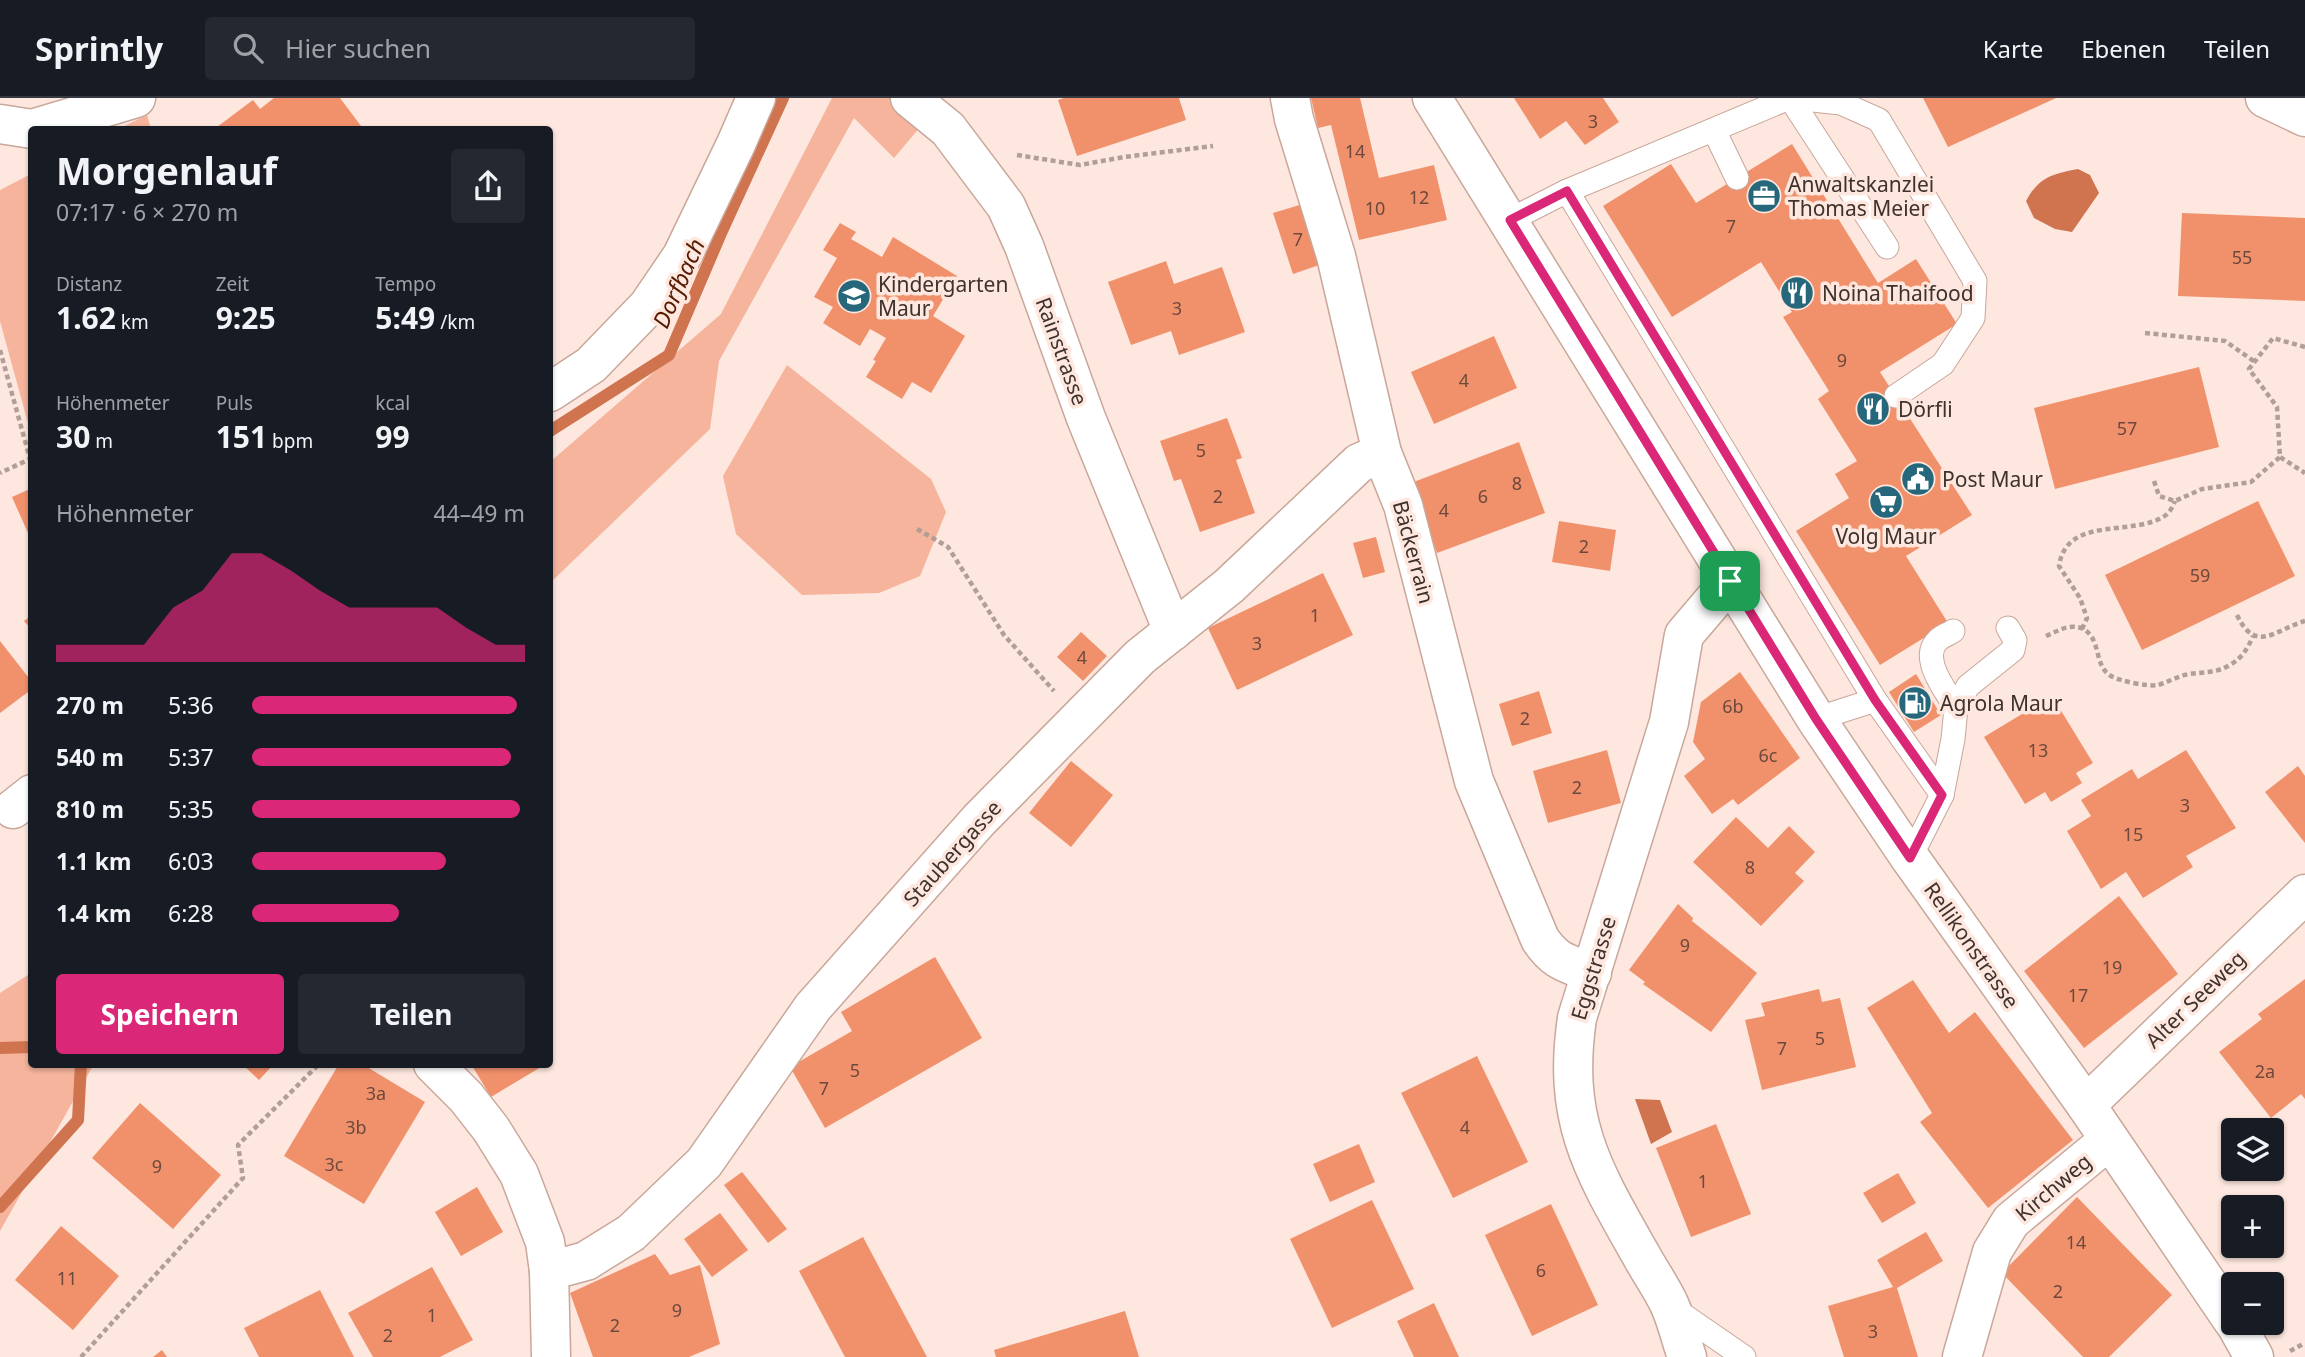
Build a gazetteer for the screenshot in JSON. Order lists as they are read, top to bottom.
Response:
{
  "streets": {
    "street": [
      "Rainstrasse",
      "Bäckerrain",
      "Staubergasse",
      "Rellikonstrasse",
      "Eggstrasse",
      "Alter Seeweg",
      "Kirchweg"
    ]
  },
  "crossings": [
    ["Rainstrasse", "Staubergasse"],
    ["Bäckerrain", "Staubergasse"],
    ["Bäckerrain", "Eggstrasse"],
    ["Rellikonstrasse", "Eggstrasse"],
    ["Rellikonstrasse", "Alter Seeweg"],
    ["Rellikonstrasse", "Kirchweg"]
  ],
  "water": ["Dorfbach"],
  "places": {
    "office": ["Anwaltskanzlei Thomas Meier"],
    "restaurant": ["Noina Thaifood", "Dörfli"],
    "school or university": ["Kindergarten Maur"],
    "public building": ["Post Maur"],
    "supermarket": ["Volg Maur"],
    "fuel station": ["Agrola Maur"]
  },
  "house_numbers": [
    "3",
    "14",
    "12",
    "10",
    "7",
    "7",
    "55",
    "3",
    "9",
    "4",
    "57",
    "5",
    "8",
    "2",
    "6",
    "4",
    "2",
    "59",
    "1",
    "3",
    "4",
    "6b",
    "2",
    "13",
    "6c",
    "2",
    "3",
    "15",
    "8",
    "9",
    "19",
    "17",
    "5",
    "7",
    "5",
    "2a",
    "7",
    "3a",
    "3b",
    "4",
    "3c",
    "9",
    "1",
    "14",
    "6",
    "11",
    "2",
    "9",
    "1",
    "2",
    "3",
    "2"
  ],
  "page": {
    "header": "Sprintly",
    "search": "Hier suchen",
    "nav": ["Karte", "Ebenen", "Teilen"],
    "heading": ["Morgenlauf", "07:17 · 6 × 270 m"],
    "stats": [
      ["Distanz", "1.62 km"],
      ["Zeit", "9:25"],
      ["Tempo", "5:49 /km"],
      ["Höhenmeter", "30 m"],
      ["Puls", "151 bpm"],
      ["kcal", "99"]
    ],
    "chart": ["Höhenmeter", "44–49 m"],
    "list": [
      {
        "name": "270 m",
        "note": "5:36"
      },
      {
        "name": "540 m",
        "note": "5:37"
      },
      {
        "name": "810 m",
        "note": "5:35"
      },
      {
        "name": "1.1 km",
        "note": "6:03"
      },
      {
        "name": "1.4 km",
        "note": "6:28"
      }
    ],
    "buttons": ["Speichern", "Teilen"],
    "map_buttons": ["+", "−"]
  }
}
